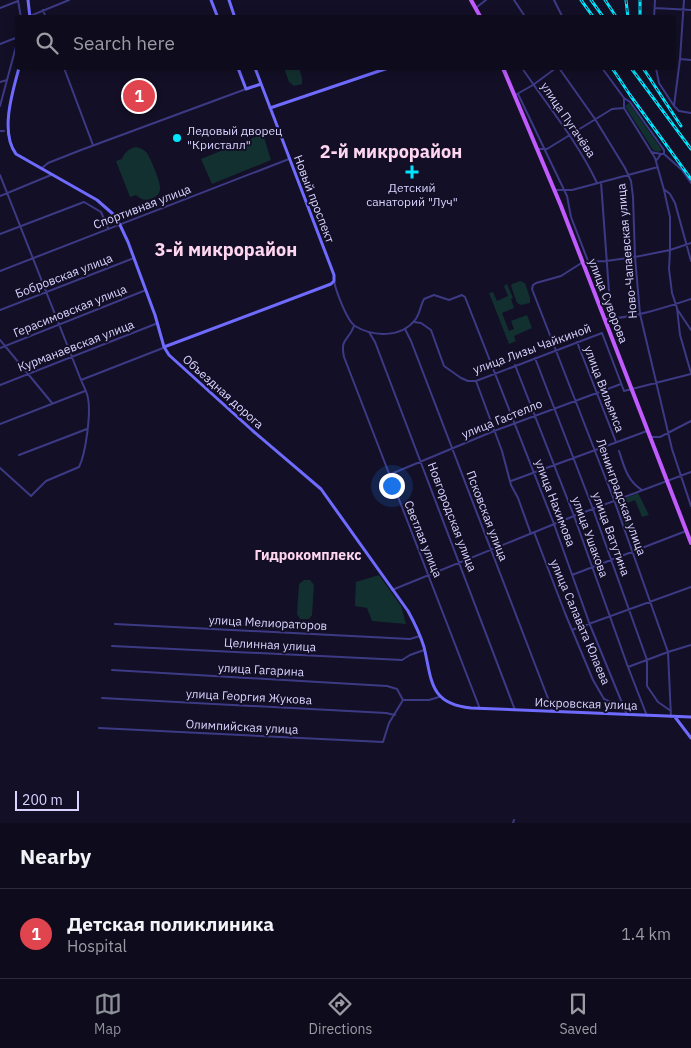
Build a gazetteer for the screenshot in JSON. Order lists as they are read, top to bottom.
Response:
{
  "streets": {
    "main road": [
      "Новый проспект",
      "улица Суворова",
      "Объездная дорога",
      "Искровская улица"
    ],
    "street": [
      "улица Пугачёва",
      "Спортивная улица",
      "Ново-Чапаевская улица",
      "Бобровская улица",
      "Герасимовская улица",
      "Курманаевская улица",
      "улица Лизы Чайкиной",
      "улица Вильямса",
      "улица Гастелло",
      "Ленинградская улица",
      "улица Нахимова",
      "Псковская улица",
      "Новгородская улица",
      "улица Ватутина",
      "улица Ушакова",
      "Светлая улица",
      "улица Салавата Юлаева",
      "улица Мелиораторов",
      "Целинная улица",
      "улица Гагарина",
      "улица Георгия Жукова",
      "Олимпийская улица"
    ]
  },
  "crossings": [
    ["Новый проспект", "Спортивная улица"],
    ["Спортивная улица", "Объездная дорога"],
    ["Бобровская улица", "Объездная дорога"],
    ["улица Суворова", "Ленинградская улица"],
    ["Герасимовская улица", "Объездная дорога"],
    ["Курманаевская улица", "Объездная дорога"],
    ["улица Лизы Чайкиной", "улица Вильямса"],
    ["улица Лизы Чайкиной", "улица Гастелло"],
    ["улица Лизы Чайкиной", "Ленинградская улица"],
    ["улица Лизы Чайкиной", "улица Нахимова"],
    ["улица Лизы Чайкиной", "улица Ватутина"],
    ["улица Лизы Чайкиной", "улица Ушакова"],
    ["улица Лизы Чайкиной", "улица Салавата Юлаева"],
    ["улица Вильямса", "улица Гастелло"],
    ["Объездная дорога", "улица Мелиораторов"],
    ["Объездная дорога", "Целинная улица"],
    ["улица Гастелло", "Ленинградская улица"],
    ["улица Гастелло", "улица Нахимова"],
    ["улица Гастелло", "Псковская улица"],
    ["улица Гастелло", "Новгородская улица"],
    ["улица Гастелло", "улица Ватутина"],
    ["улица Гастелло", "улица Ушакова"],
    ["улица Гастелло", "Светлая улица"],
    ["улица Гастелло", "улица Салавата Юлаева"],
    ["Ленинградская улица", "улица Ватутина"],
    ["Ленинградская улица", "Искровская улица"],
    ["улица Нахимова", "улица Салавата Юлаева"],
    ["улица Нахимова", "Искровская улица"],
    ["Псковская улица", "Искровская улица"],
    ["Новгородская улица", "Искровская улица"],
    ["улица Ушакова", "Искровская улица"],
    ["Светлая улица", "Искровская улица"],
    ["улица Георгия Жукова", "Олимпийская улица"]
  ],
  "districts": ["2-й микрорайон", "3-й микрорайон", "Гидрокомплекс"],
  "places": {
    "other": ["Ледовый дворец \"Кристалл\""],
    "health": ["Детский санаторий \"Луч\""]
  },
  "scale_bar": "200 m",
  "page": {
    "search": "Search here",
    "pins": "1",
    "scale": "200 m",
    "heading": "Nearby",
    "list": [
      {
        "mark": "1",
        "name": "Детская поликлиника",
        "note": "Hospital",
        "value": "1.4 km"
      }
    ],
    "nav": ["Map", "Directions", "Saved"]
  }
}
